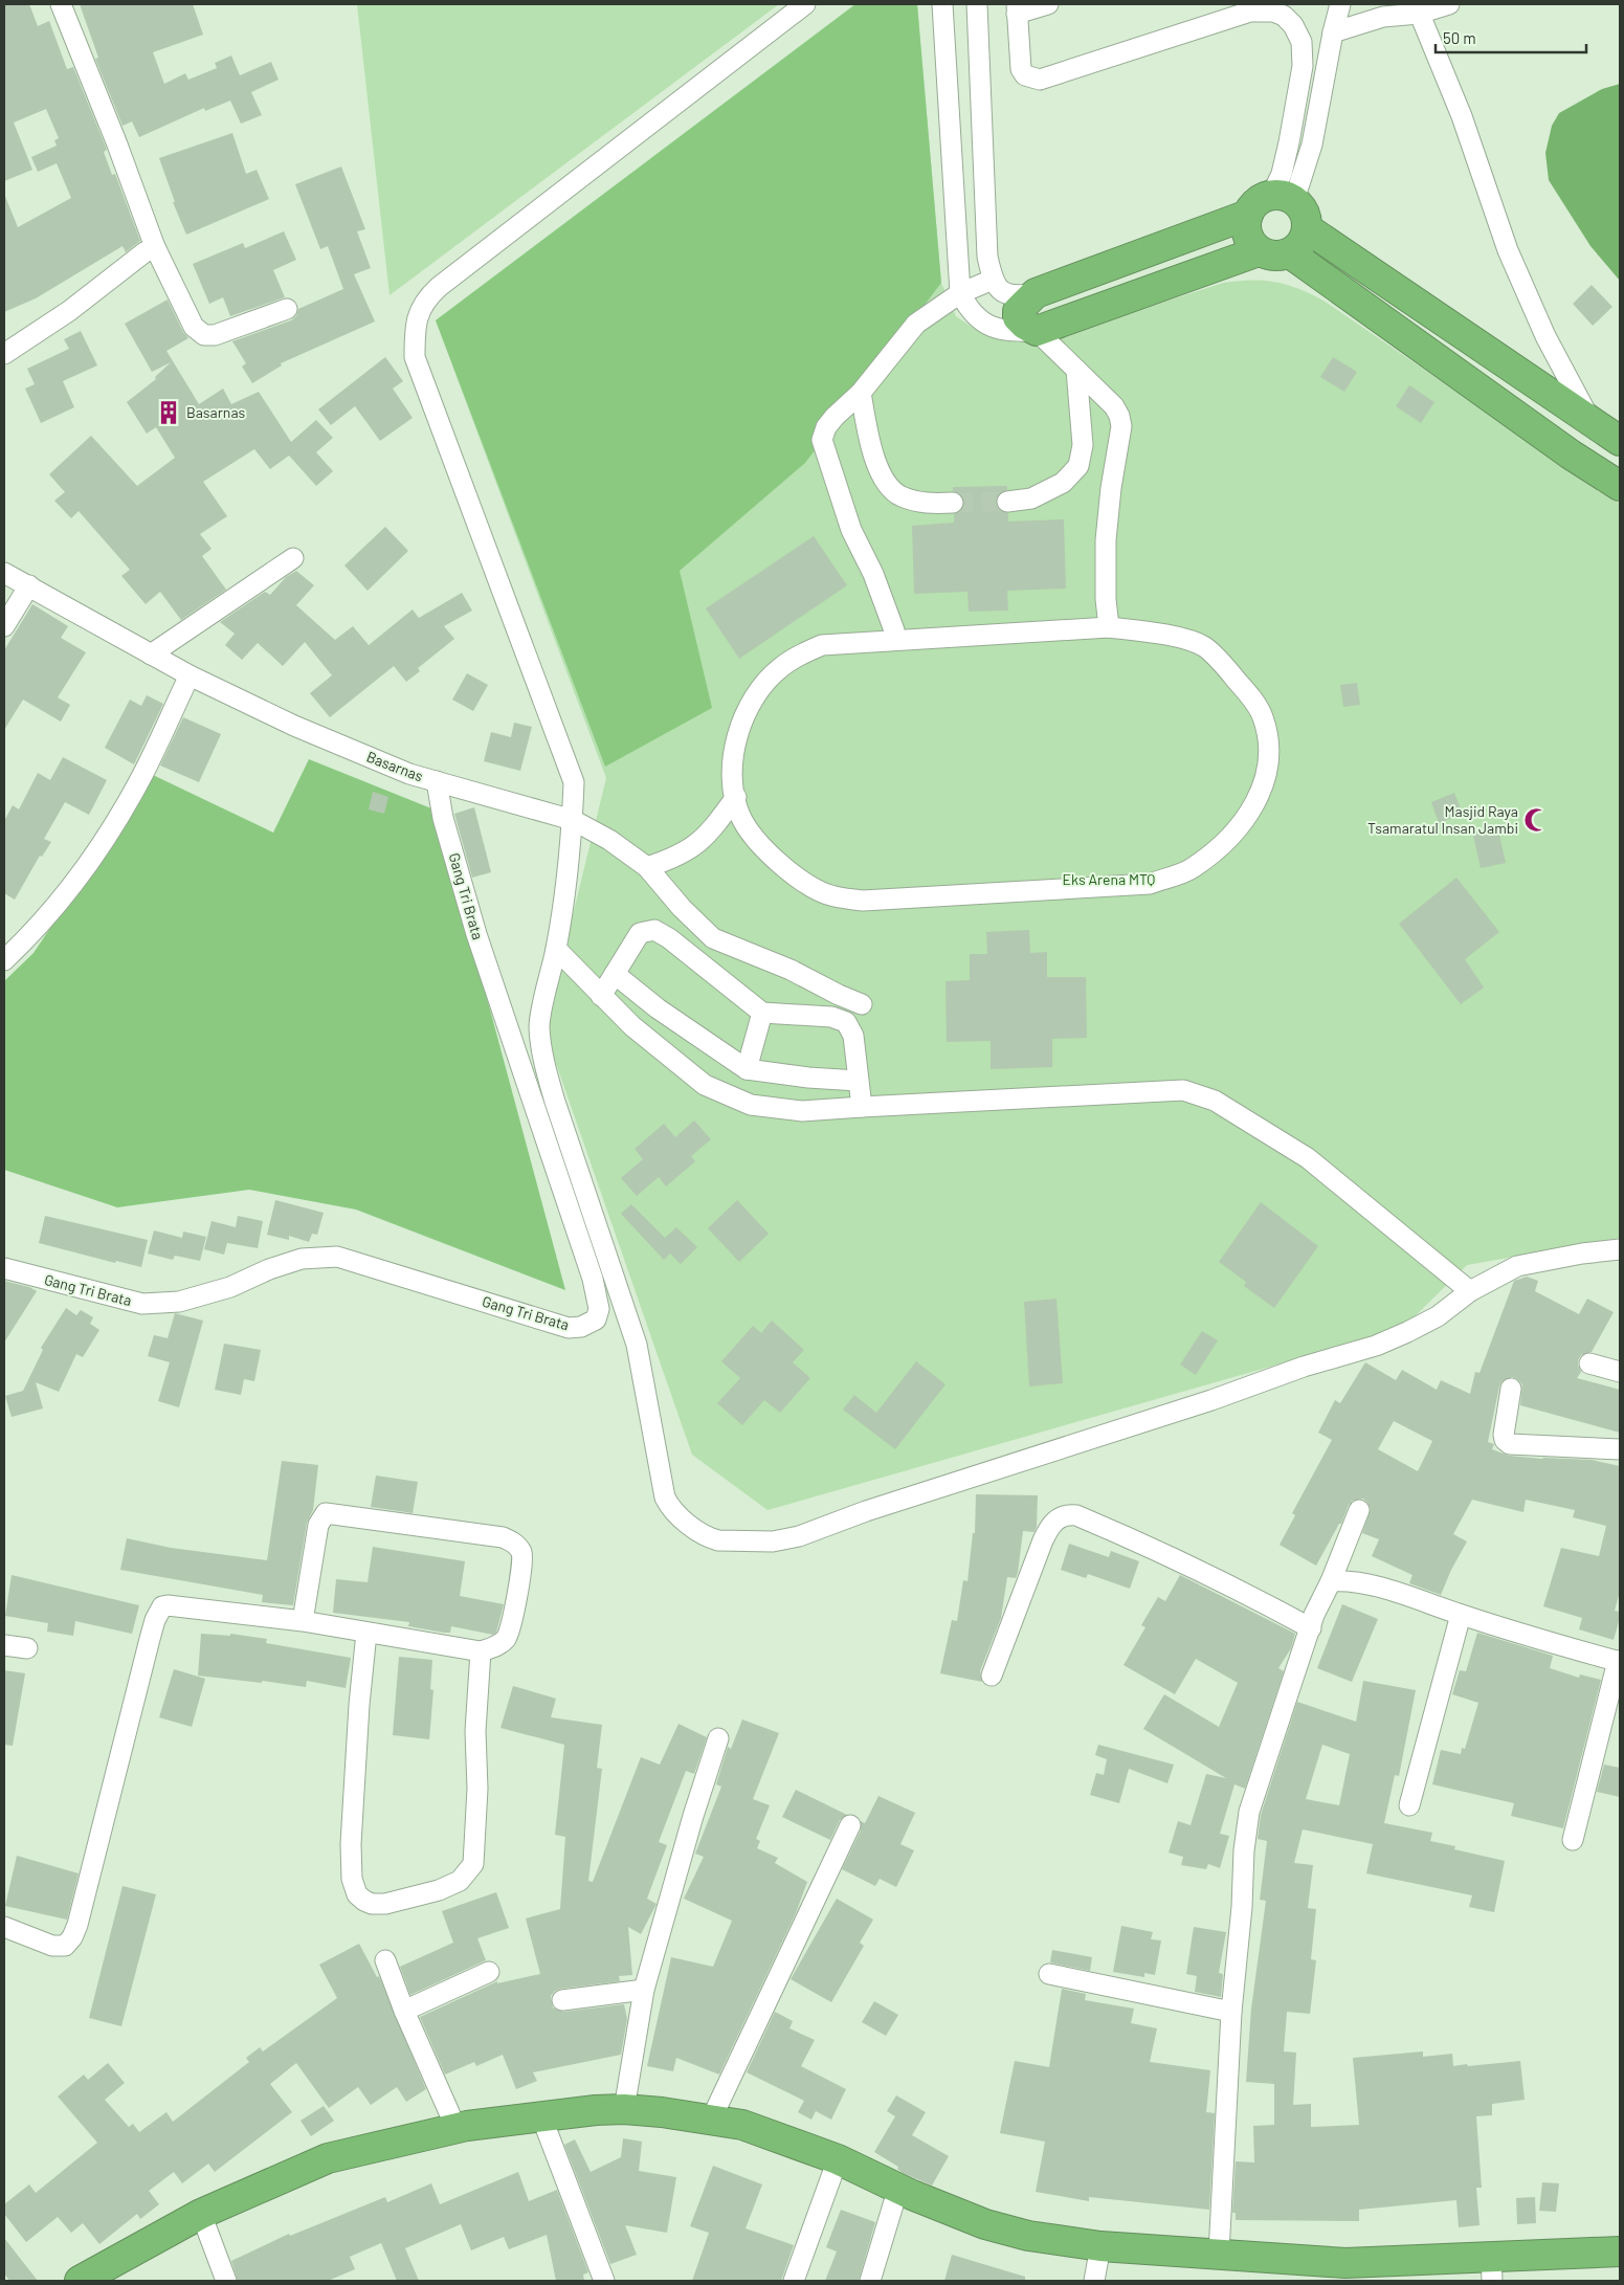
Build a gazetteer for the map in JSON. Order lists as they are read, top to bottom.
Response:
{
  "streets": {
    "street": ["Basarnas", "Gang Tri Brata"]
  },
  "crossings": [
    ["Basarnas", "Gang Tri Brata"]
  ],
  "parks": ["Eks Arena MTQ"],
  "places": {
    "building": ["Basarnas"],
    "mosque": ["Masjid Raya Tsamaratul Insan Jambi"]
  },
  "scale_bar": "50 m"
}
